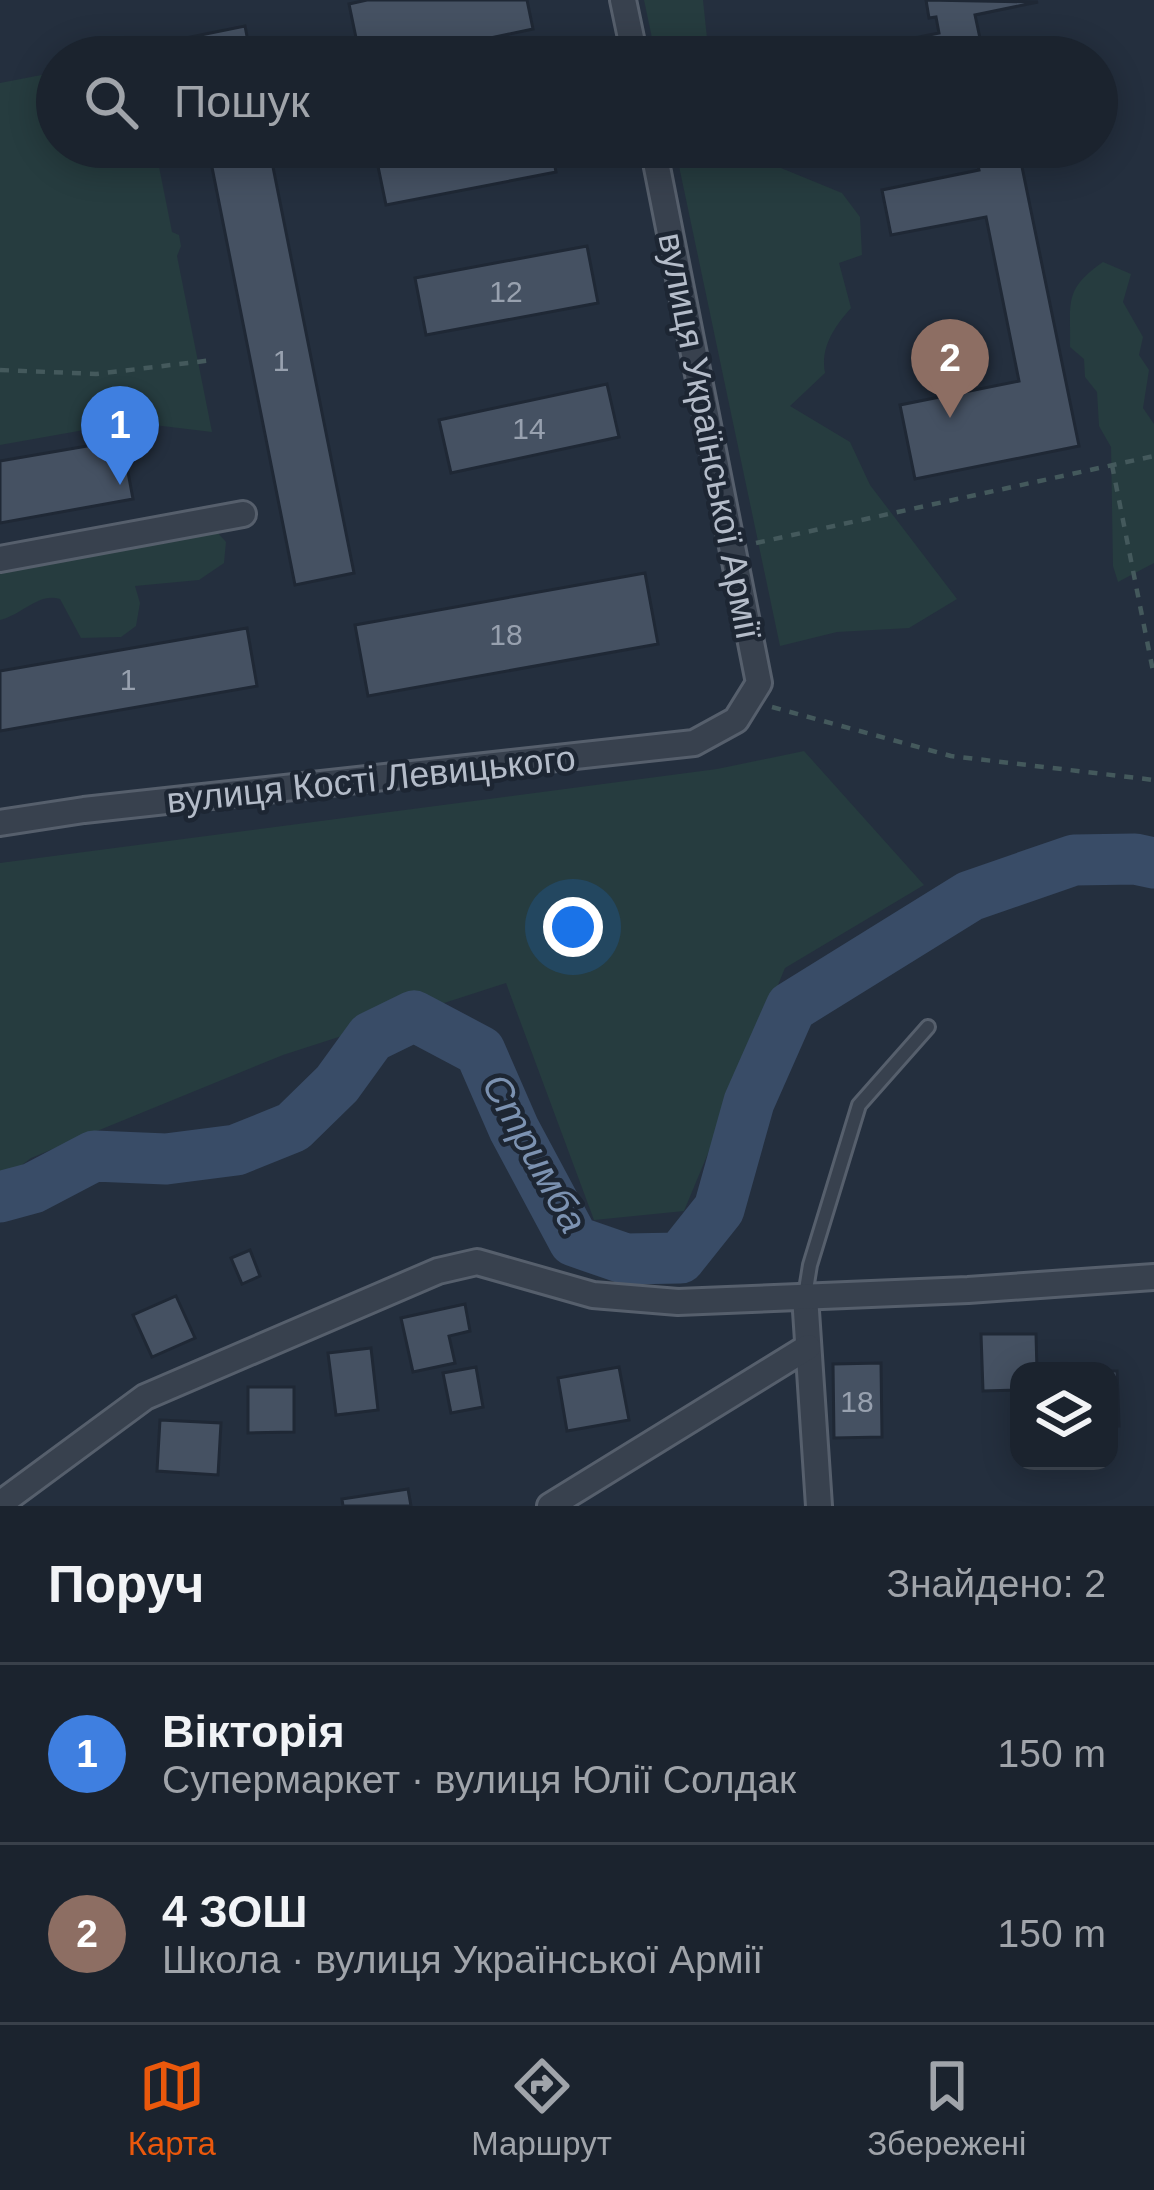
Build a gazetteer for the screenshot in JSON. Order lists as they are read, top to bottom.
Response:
{
  "streets": {
    "street": ["вулиця Української Армії", "вулиця Кості Левицького"]
  },
  "crossings": [
    ["вулиця Української Армії", "вулиця Кості Левицького"]
  ],
  "water": ["Стримба"],
  "house_numbers": [
    "12",
    "1",
    "14",
    "18",
    "1",
    "18"
  ],
  "page": {
    "search": "Пошук",
    "pins": ["2", "1"],
    "heading": ["Поруч", "Знайдено: 2"],
    "list": [
      {
        "mark": "1",
        "name": "Вікторія",
        "note": "Супермаркет · вулиця Юлії Солдак",
        "value": "150 m"
      },
      {
        "mark": "2",
        "name": "4 ЗОШ",
        "note": "Школа · вулиця Української Армії",
        "value": "150 m"
      }
    ],
    "nav": ["Карта", "Маршрут", "Збережені"]
  }
}
